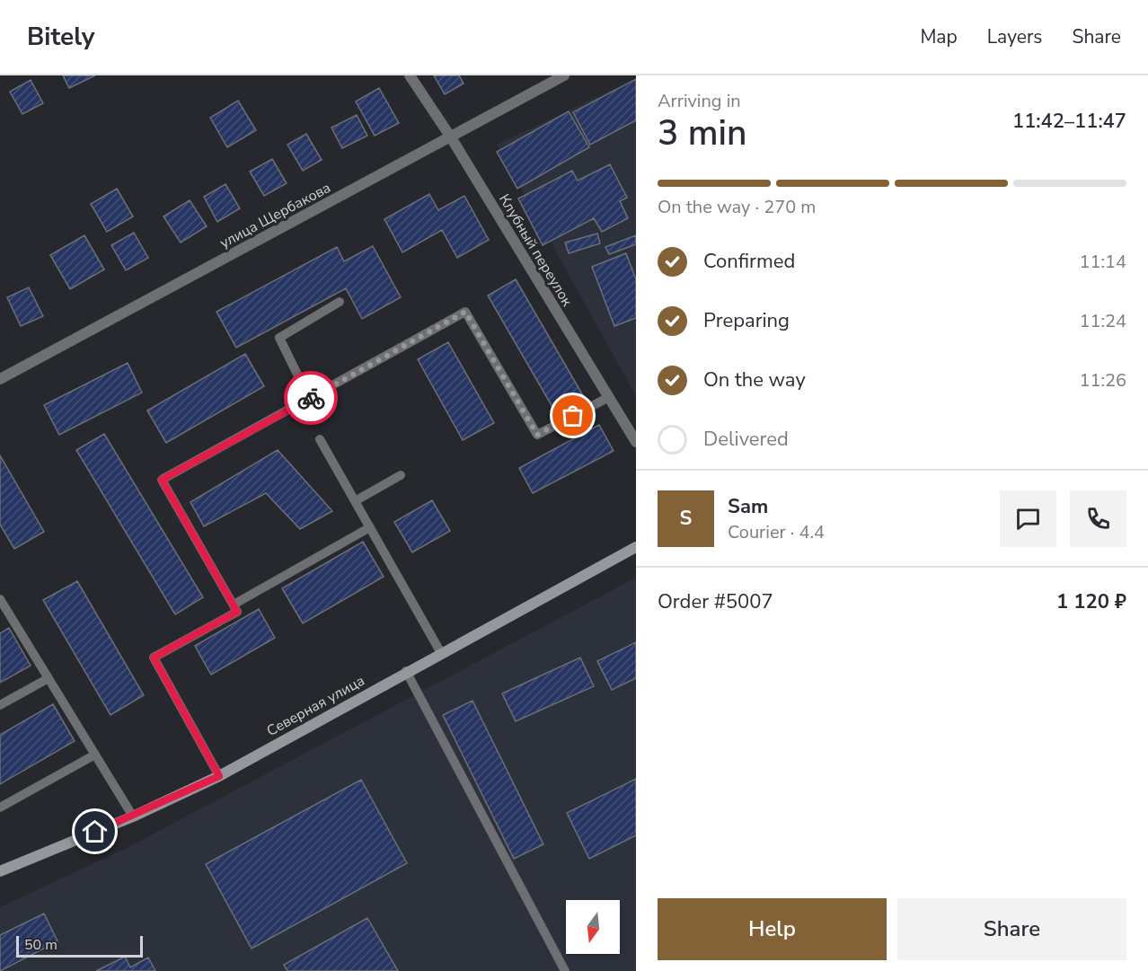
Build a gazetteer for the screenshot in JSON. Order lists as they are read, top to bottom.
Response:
{
  "streets": {
    "street": ["улица Щербакова", "Клубный переулок", "Северная улица"]
  },
  "crossings": [
    ["улица Щербакова", "Клубный переулок"]
  ],
  "scale_bar": "50 m",
  "north": "bottom",
  "page": {
    "header": "Bitely",
    "nav": ["Map", "Layers", "Share"],
    "heading": ["3 min", "Arriving in", "11:42–11:47"],
    "panel": [
      "Sam",
      "Courier · 4.4",
      "Order #5007",
      "1 120 ₽"
    ],
    "bar": "On the way · 270 m",
    "list": [
      ["Confirmed", "11:14"],
      ["Preparing", "11:24"],
      ["On the way", "11:26"],
      "Delivered"
    ],
    "round": "S",
    "buttons": ["Help", "Share"],
    "scale": "50 m"
  }
}
